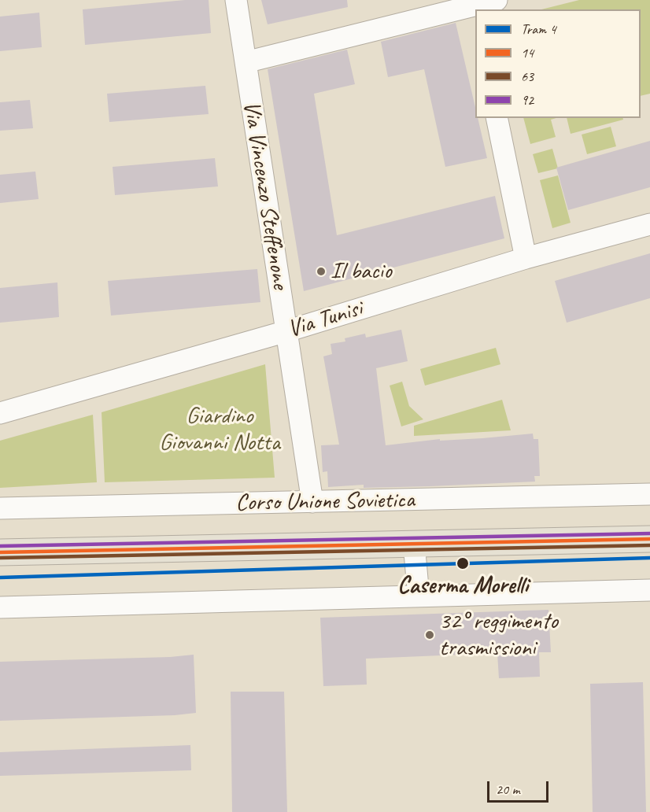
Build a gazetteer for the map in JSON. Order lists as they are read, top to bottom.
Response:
{
  "streets": {
    "main road": ["Corso Unione Sovietica"],
    "street": ["Via Vincenzo Steffenone", "Via Tunisi"]
  },
  "crossings": [
    ["Via Vincenzo Steffenone", "Via Tunisi"],
    ["Via Vincenzo Steffenone", "Corso Unione Sovietica"]
  ],
  "parks": ["Giardino Giovanni Notta"],
  "places": ["Il bacio", "Caserma Morelli", "32° reggimento trasmissioni"],
  "lines": [
    "transit line 92",
    "transit line 14",
    "transit line 63",
    "tram line 4"
  ],
  "legend": [
    "Tram 4",
    "14",
    "63",
    "92"
  ],
  "scale_bar": "20 m"
}
